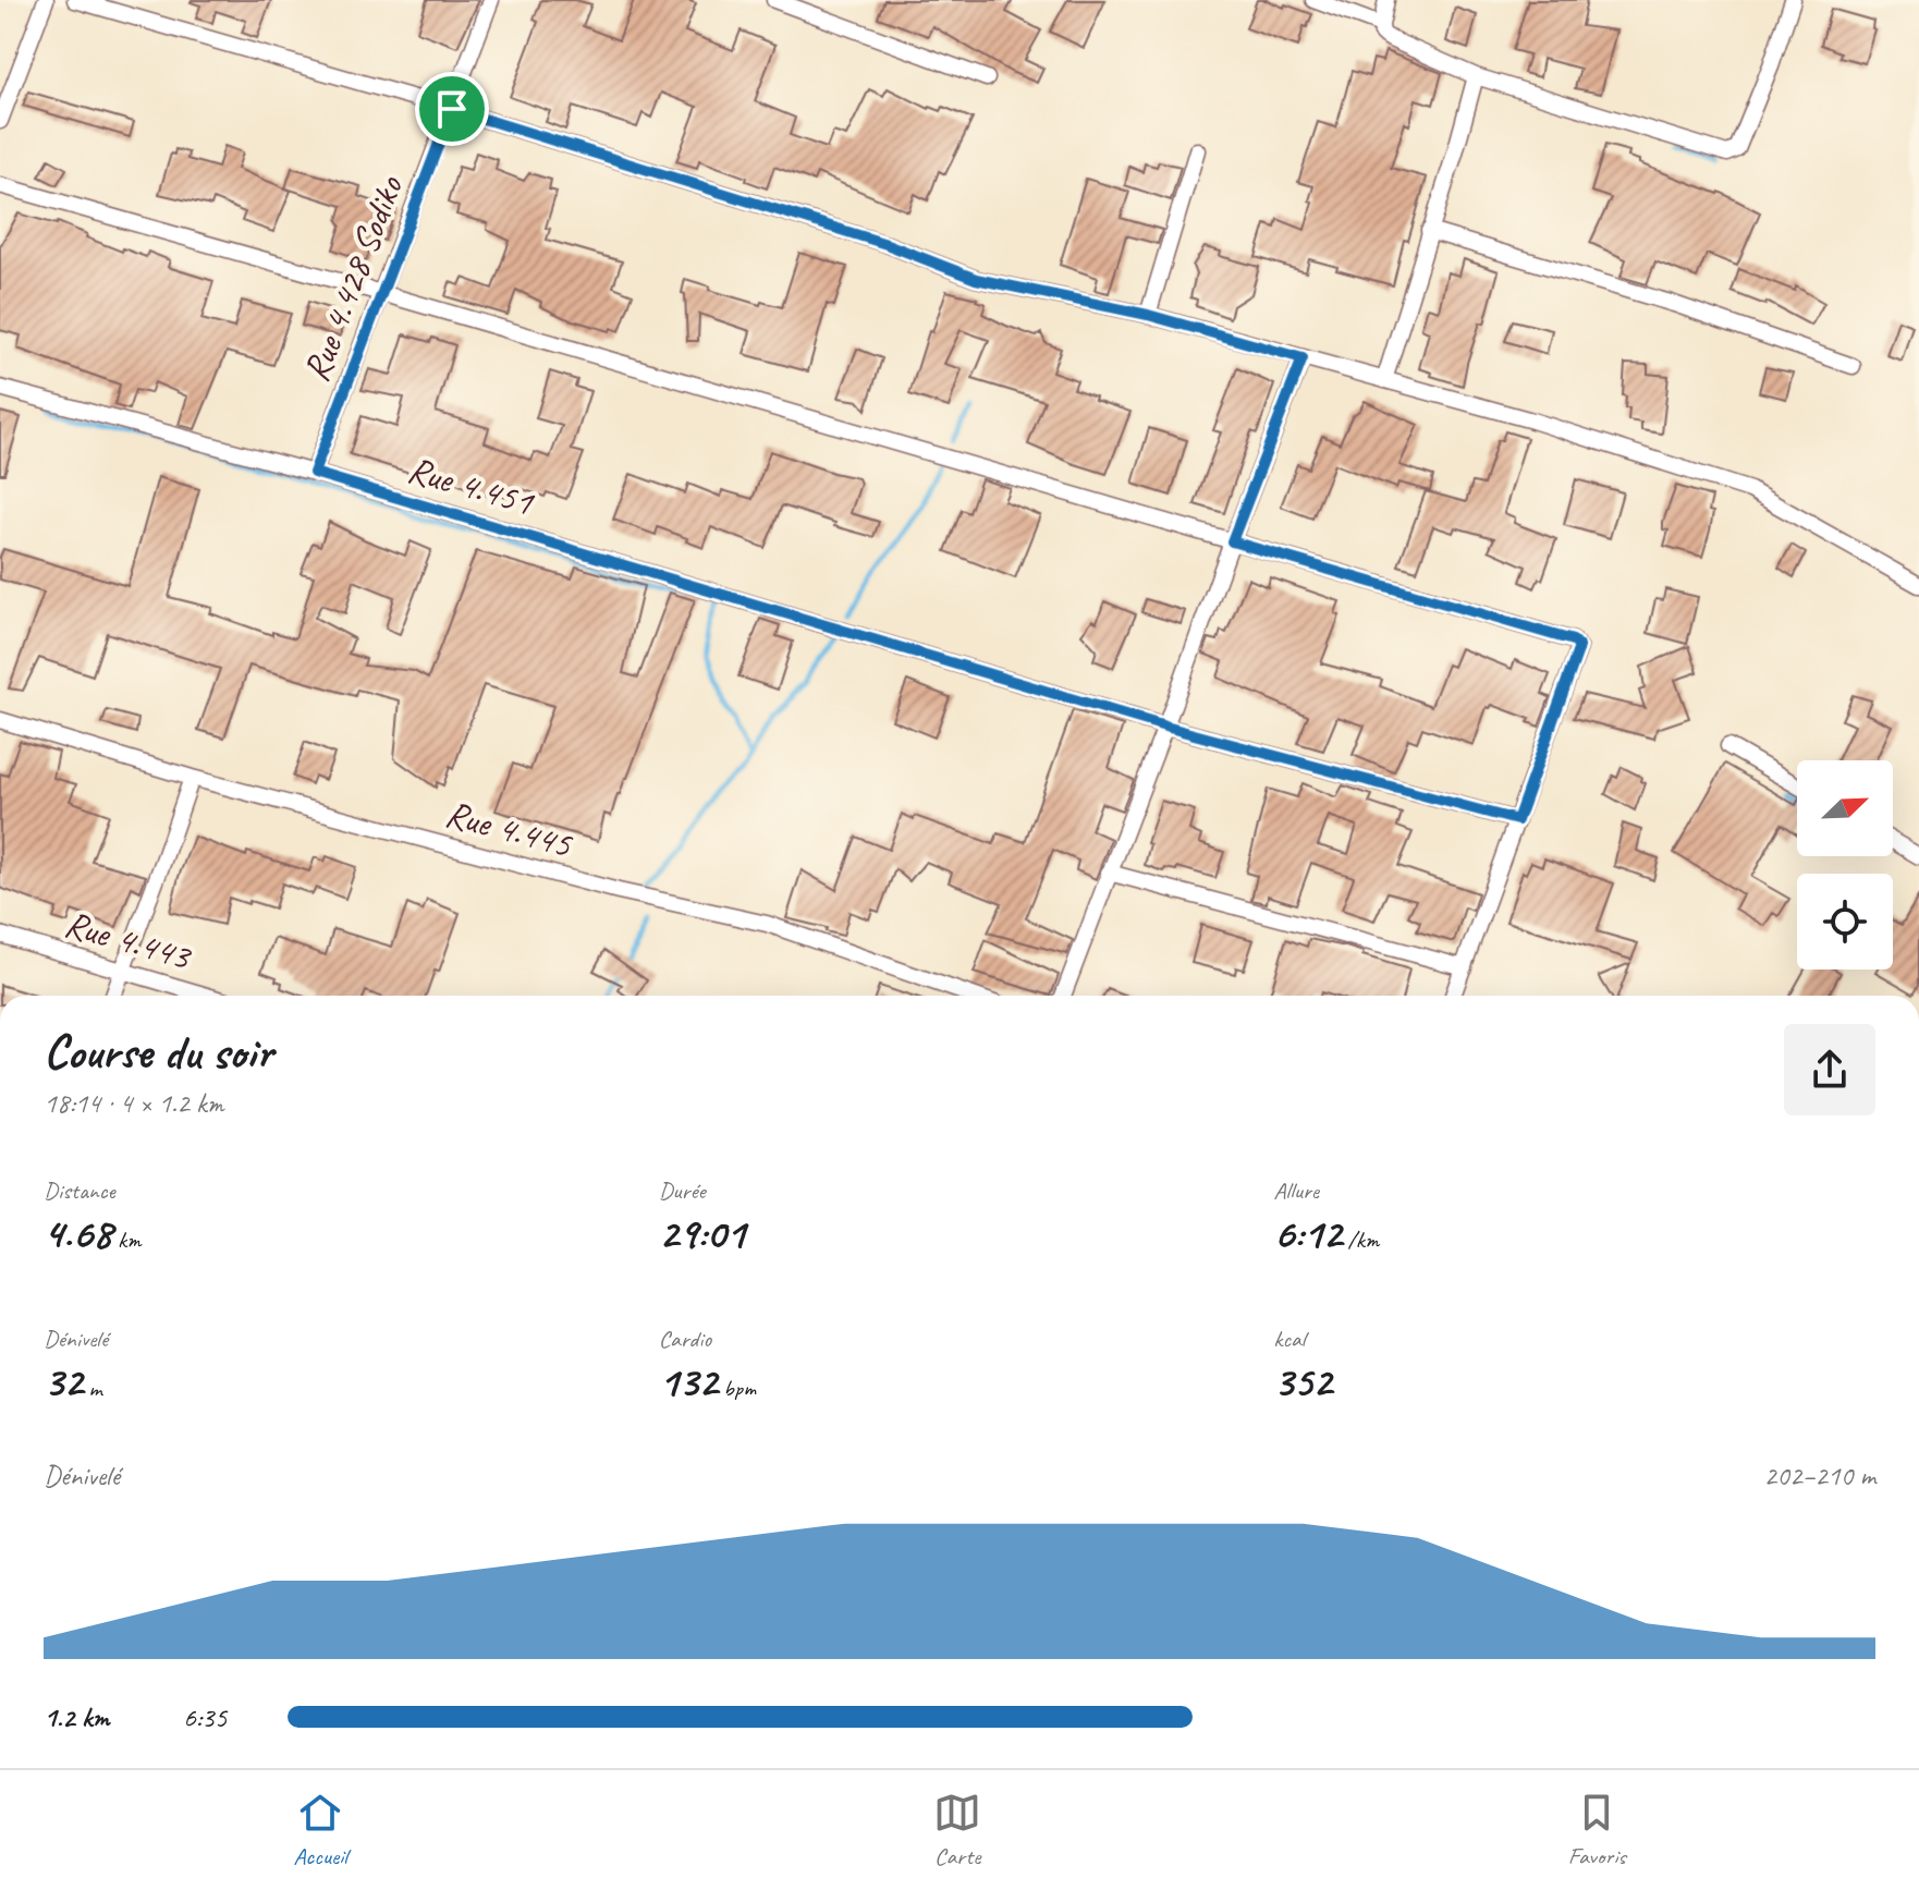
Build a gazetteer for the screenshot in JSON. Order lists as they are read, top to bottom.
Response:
{
  "streets": {
    "street": [
      "Rue 4.428 Sodiko",
      "Rue 4.451",
      "Rue 4.445",
      "Rue 4.443"
    ]
  },
  "crossings": [
    ["Rue 4.428 Sodiko", "Rue 4.451"]
  ],
  "north": "top right",
  "page": {
    "heading": ["Course du soir", "18:14 · 4 × 1.2 km"],
    "stats": [
      ["Distance", "4.68 km"],
      ["Durée", "29:01"],
      ["Allure", "6:12 /km"],
      ["Dénivelé", "32 m"],
      ["Cardio", "132 bpm"],
      ["kcal", "352"]
    ],
    "chart": ["Dénivelé", "202–210 m"],
    "list": [
      {
        "name": "1.2 km",
        "note": "6:35"
      }
    ],
    "tabs": ["Accueil", "Carte", "Favoris"]
  }
}
